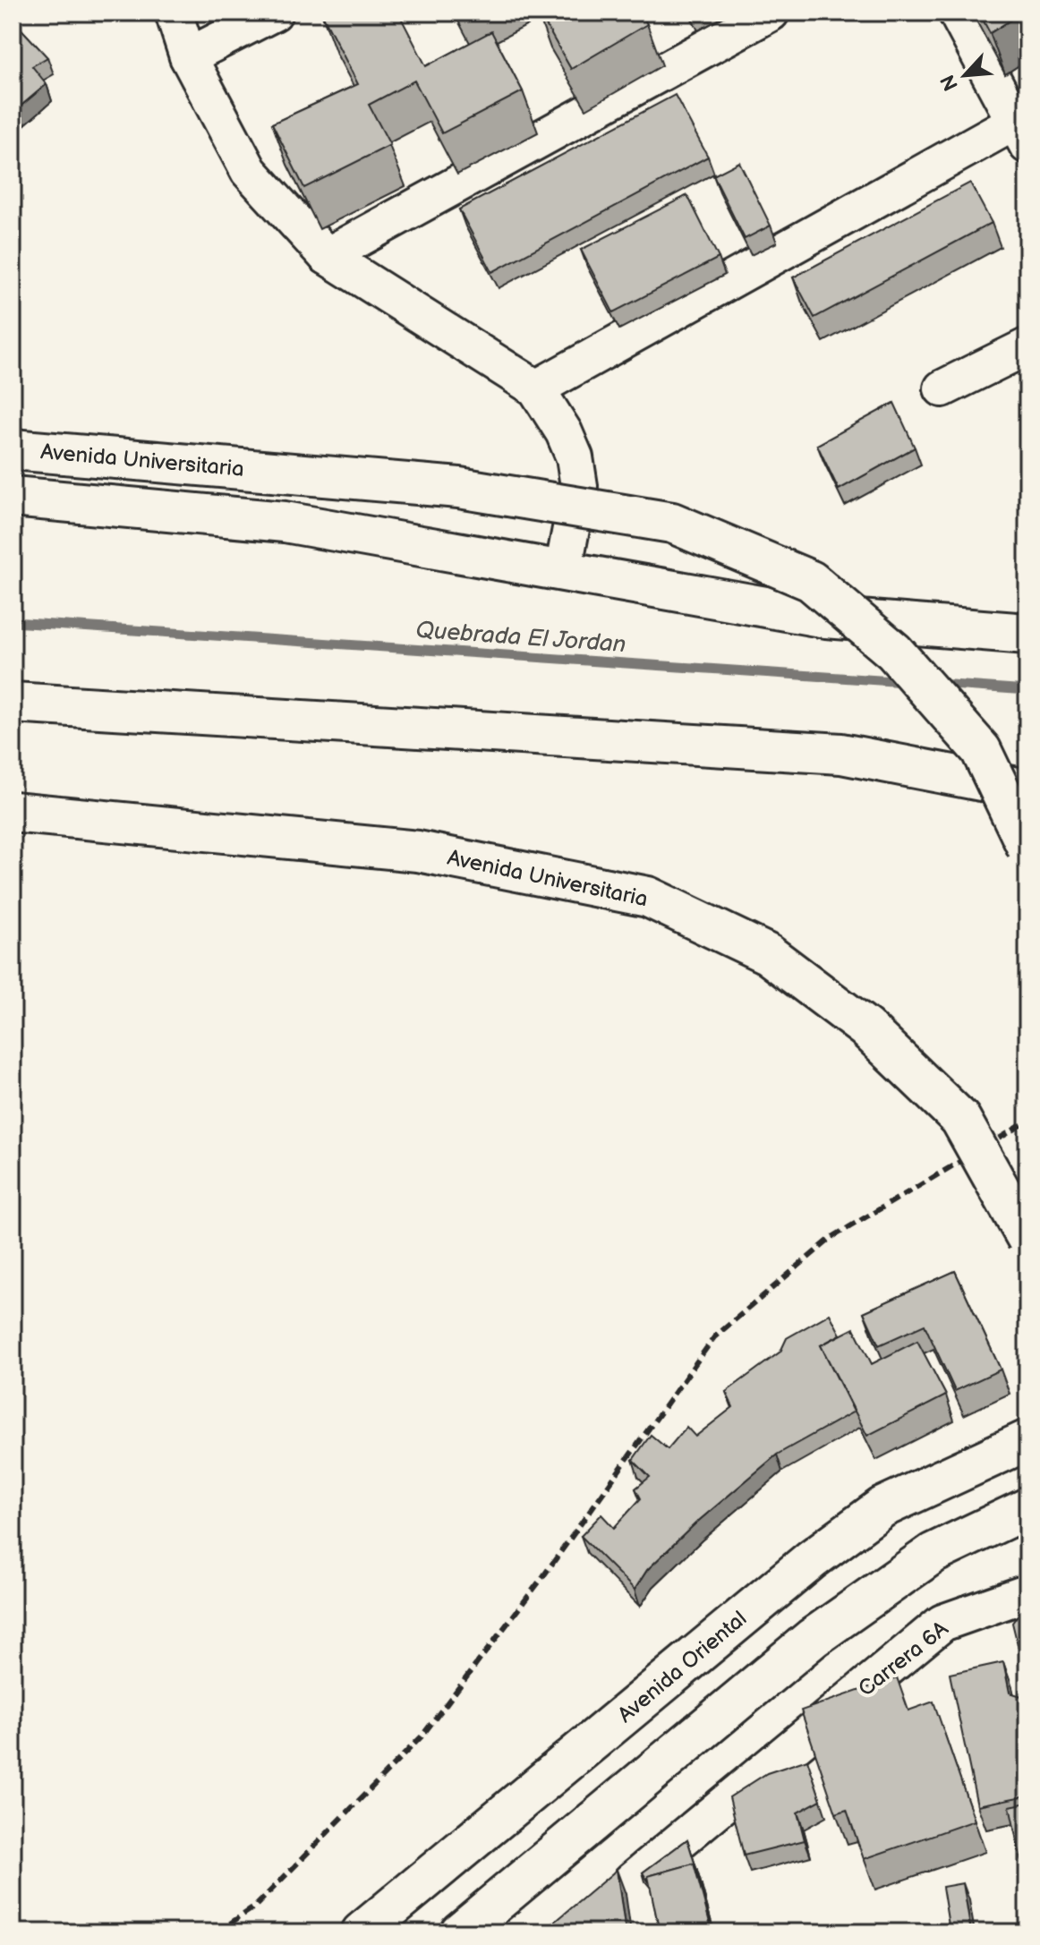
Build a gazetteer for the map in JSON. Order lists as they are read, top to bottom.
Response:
{
  "streets": {
    "main road": ["Avenida Universitaria", "Avenida Oriental"],
    "street": ["Carrera 6A"]
  },
  "water": ["Quebrada El Jordan"],
  "north": "bottom left"
}
